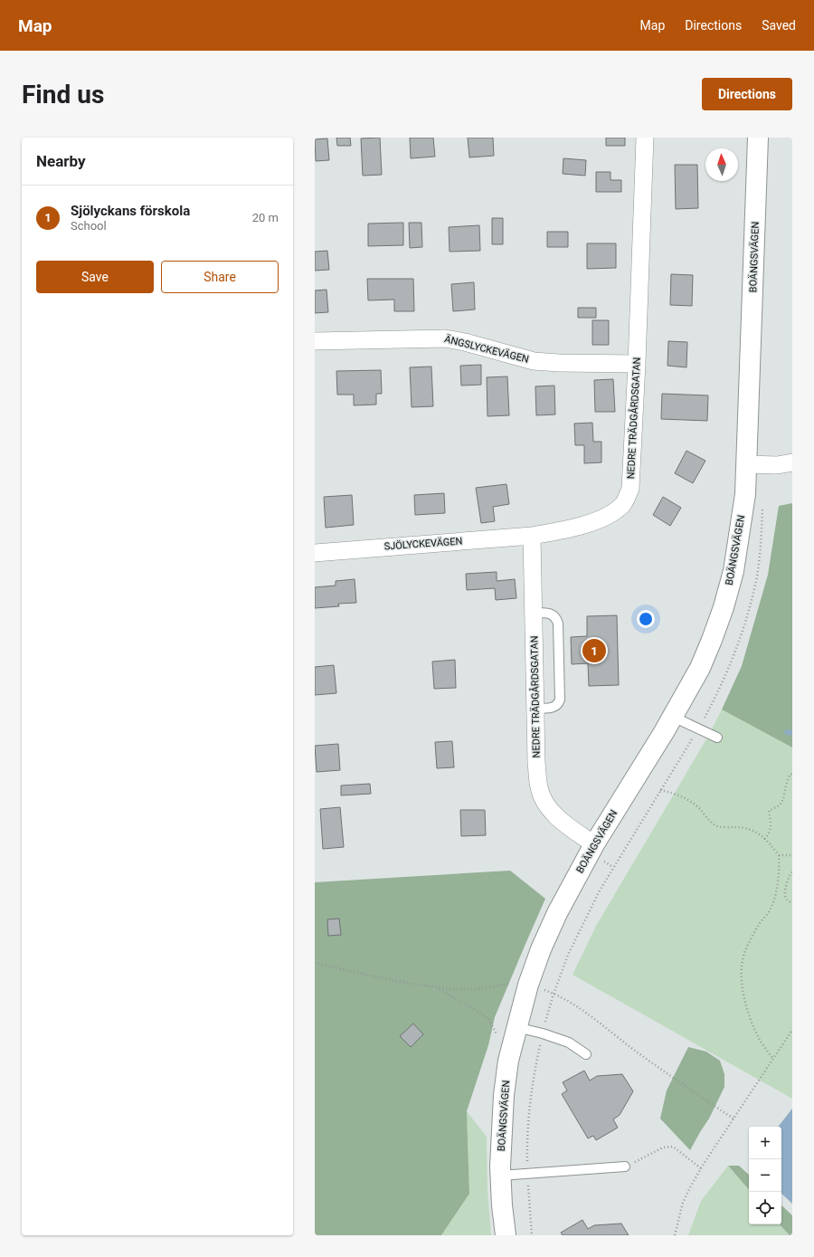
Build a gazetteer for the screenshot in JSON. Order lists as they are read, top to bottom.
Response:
{
  "streets": {
    "street": [
      "BOÄNGSVÄGEN",
      "ÄNGSLYCKEVÄGEN",
      "NEDRE TRÄDGÅRDSGATAN",
      "SJÖLYCKEVÄGEN"
    ]
  },
  "crossings": [
    ["BOÄNGSVÄGEN", "NEDRE TRÄDGÅRDSGATAN"],
    ["ÄNGSLYCKEVÄGEN", "NEDRE TRÄDGÅRDSGATAN"],
    ["NEDRE TRÄDGÅRDSGATAN", "SJÖLYCKEVÄGEN"]
  ],
  "north": "top",
  "page": {
    "header": "Map",
    "nav": ["Map", "Directions", "Saved"],
    "buttons": [
      "Directions",
      ["Save", "Share"]
    ],
    "title": "Find us",
    "heading": "Nearby",
    "list": [
      {
        "mark": "1",
        "name": "Sjölyckans förskola",
        "note": "School",
        "value": "20 m"
      }
    ],
    "pins": "1",
    "map_buttons": ["+", "−"]
  }
}
